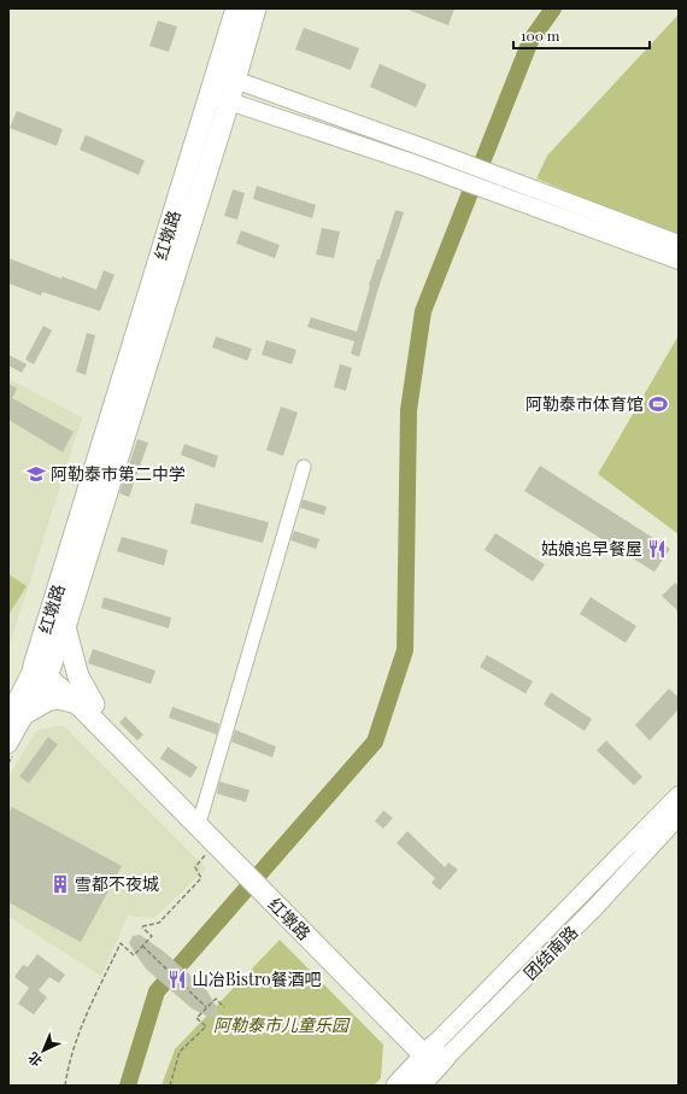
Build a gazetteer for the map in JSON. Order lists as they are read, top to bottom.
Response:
{
  "streets": {
    "highway": ["红墩路", "团结南路"]
  },
  "crossings": [
    ["红墩路", "团结南路"]
  ],
  "parks": ["阿勒泰市儿童乐园"],
  "places": {
    "sports": ["阿勒泰市体育馆"],
    "school or university": ["阿勒泰市第二中学"],
    "restaurant": ["姑娘追早餐屋", "山冶Bistro餐酒吧"],
    "building": ["雪都不夜城"]
  },
  "scale_bar": "100 m",
  "north": "bottom left"
}
